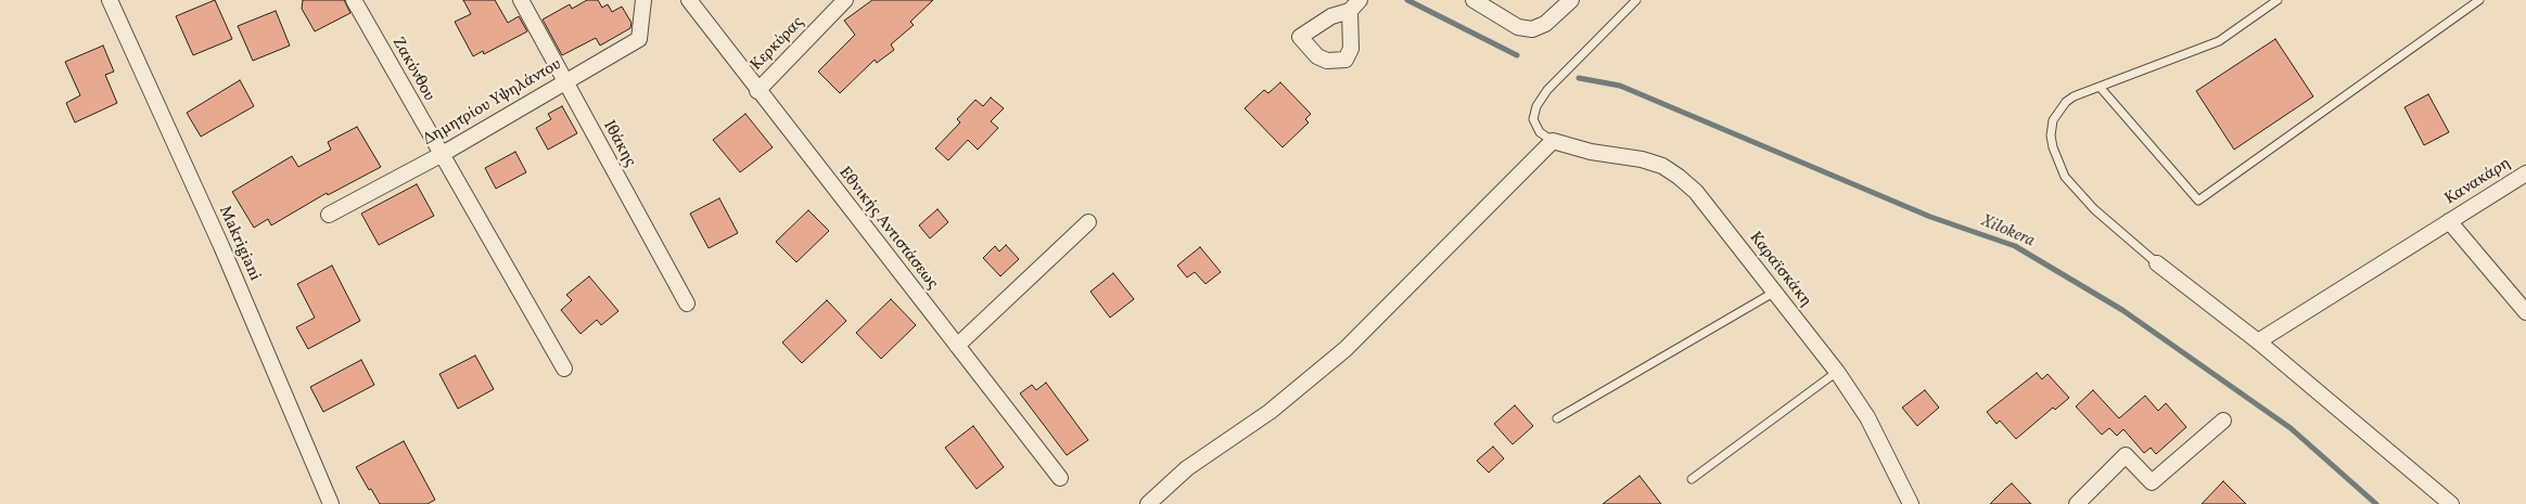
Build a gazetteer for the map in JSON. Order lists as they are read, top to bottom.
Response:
{
  "streets": {
    "street": [
      "Κερκύρας",
      "Ζακύνθου",
      "Δημητρίου Υψηλάντου",
      "Ιθάκης",
      "Κανακάρη",
      "Εθνικής Αντιστάσεως",
      "Makrigiani",
      "Καραϊσκάκη"
    ]
  },
  "crossings": [
    ["Κερκύρας", "Εθνικής Αντιστάσεως"],
    ["Ζακύνθου", "Δημητρίου Υψηλάντου"],
    ["Δημητρίου Υψηλάντου", "Ιθάκης"]
  ],
  "water": ["Xilokera"]
}
